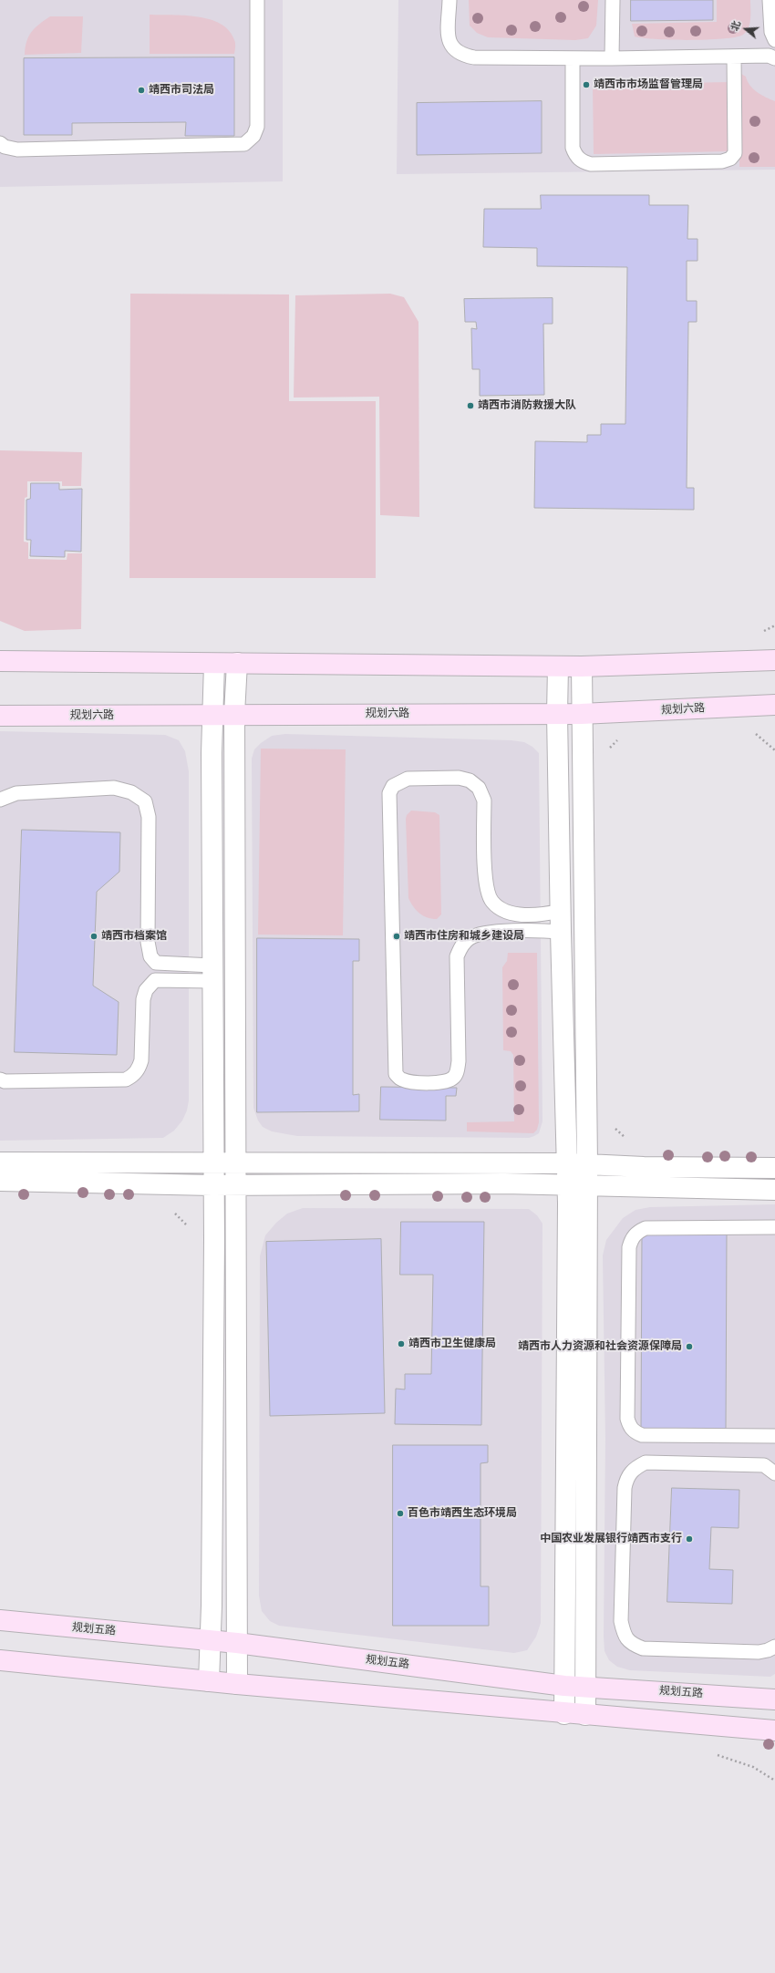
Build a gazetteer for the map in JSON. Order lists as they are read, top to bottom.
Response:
{
  "streets": {
    "street": ["规划六路", "规划五路"]
  },
  "places": [
    "靖西市市场监督管理局",
    "靖西市司法局",
    "靖西市消防救援大队",
    "靖西市档案馆",
    "靖西市住房和城乡建设局",
    "靖西市卫生健康局",
    "靖西市人力资源和社会资源保障局",
    "百色市靖西生态环境局",
    "中国农业发展银行靖西市支行"
  ],
  "north": "left"
}
